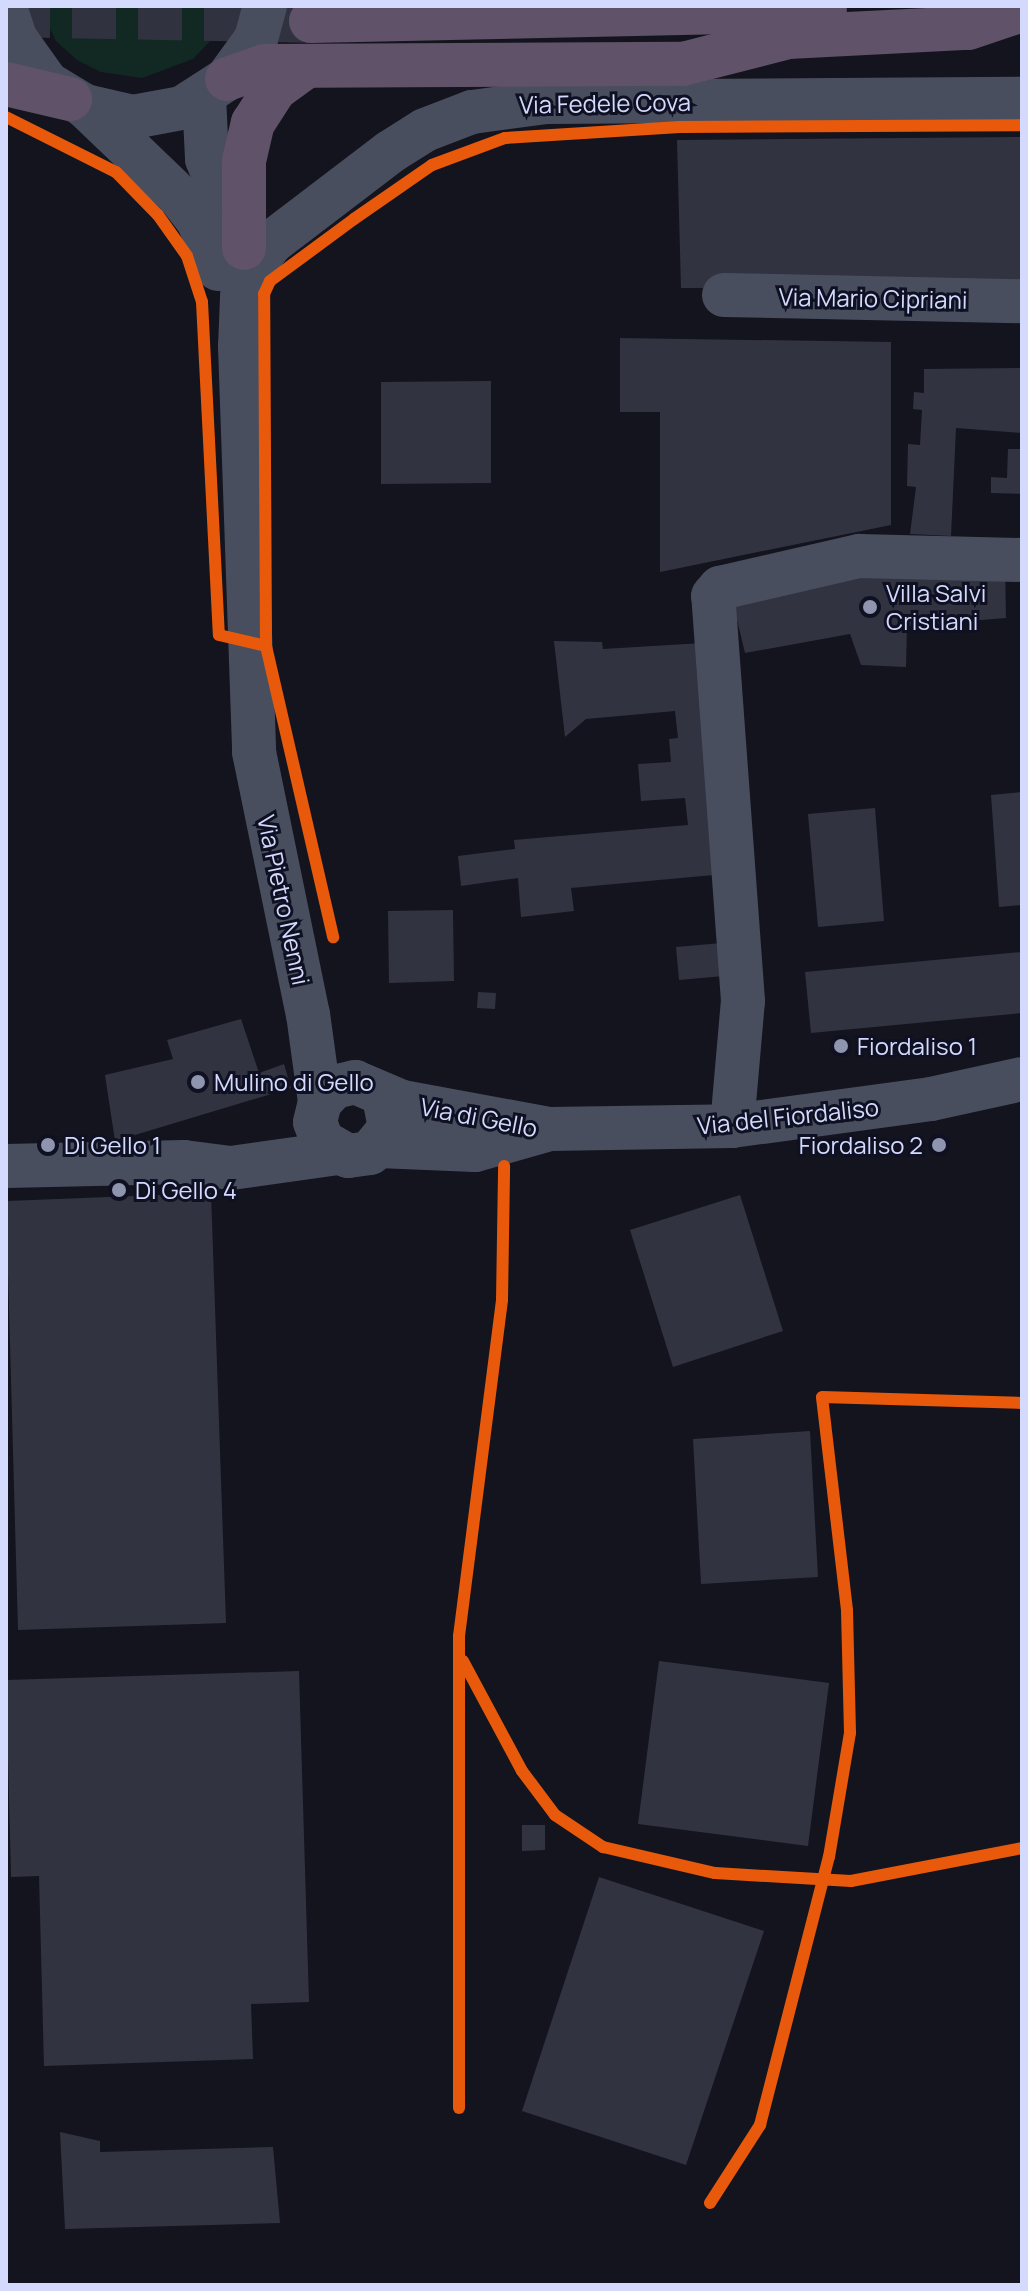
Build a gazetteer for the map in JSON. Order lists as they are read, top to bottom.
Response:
{
  "streets": {
    "street": [
      "Via Fedele Cova",
      "Via Mario Cipriani",
      "Via Pietro Nenni",
      "Via del Fiordaliso",
      "Via di Gello"
    ]
  },
  "crossings": [
    ["Via Fedele Cova", "Via Pietro Nenni"],
    ["Via Pietro Nenni", "Via di Gello"],
    ["Via del Fiordaliso", "Via di Gello"]
  ],
  "places": [
    "Villa Salvi Cristiani",
    "Fiordaliso 1",
    "Mulino di Gello",
    "Di Gello 1",
    "Fiordaliso 2",
    "Di Gello 4"
  ]
}
